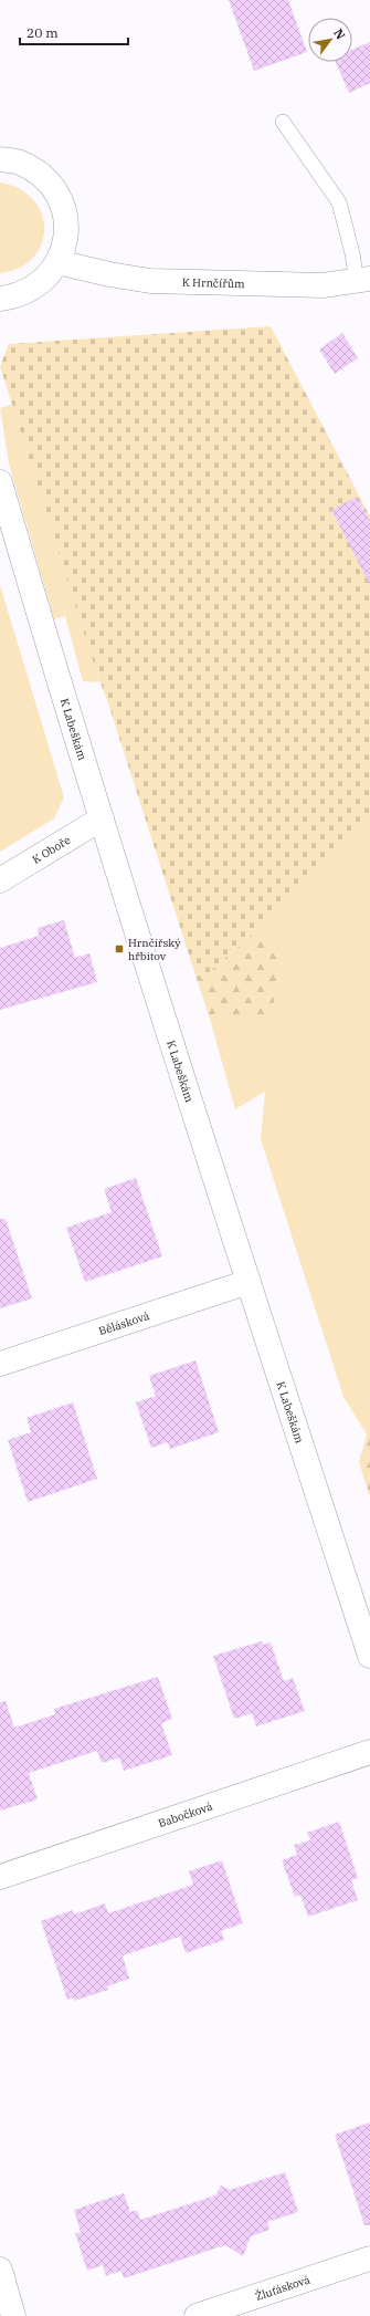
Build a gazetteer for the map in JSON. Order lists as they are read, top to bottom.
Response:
{
  "streets": {
    "street": [
      "K Hrnčířům",
      "K Labeškám",
      "K Oboře",
      "Bělásková",
      "Babočková",
      "Žluťásková"
    ]
  },
  "crossings": [
    ["K Labeškám", "K Oboře"],
    ["K Labeškám", "Bělásková"]
  ],
  "places": {
    "transit": ["Hrnčířský hřbitov"]
  },
  "scale_bar": "20 m",
  "north": "top right"
}
